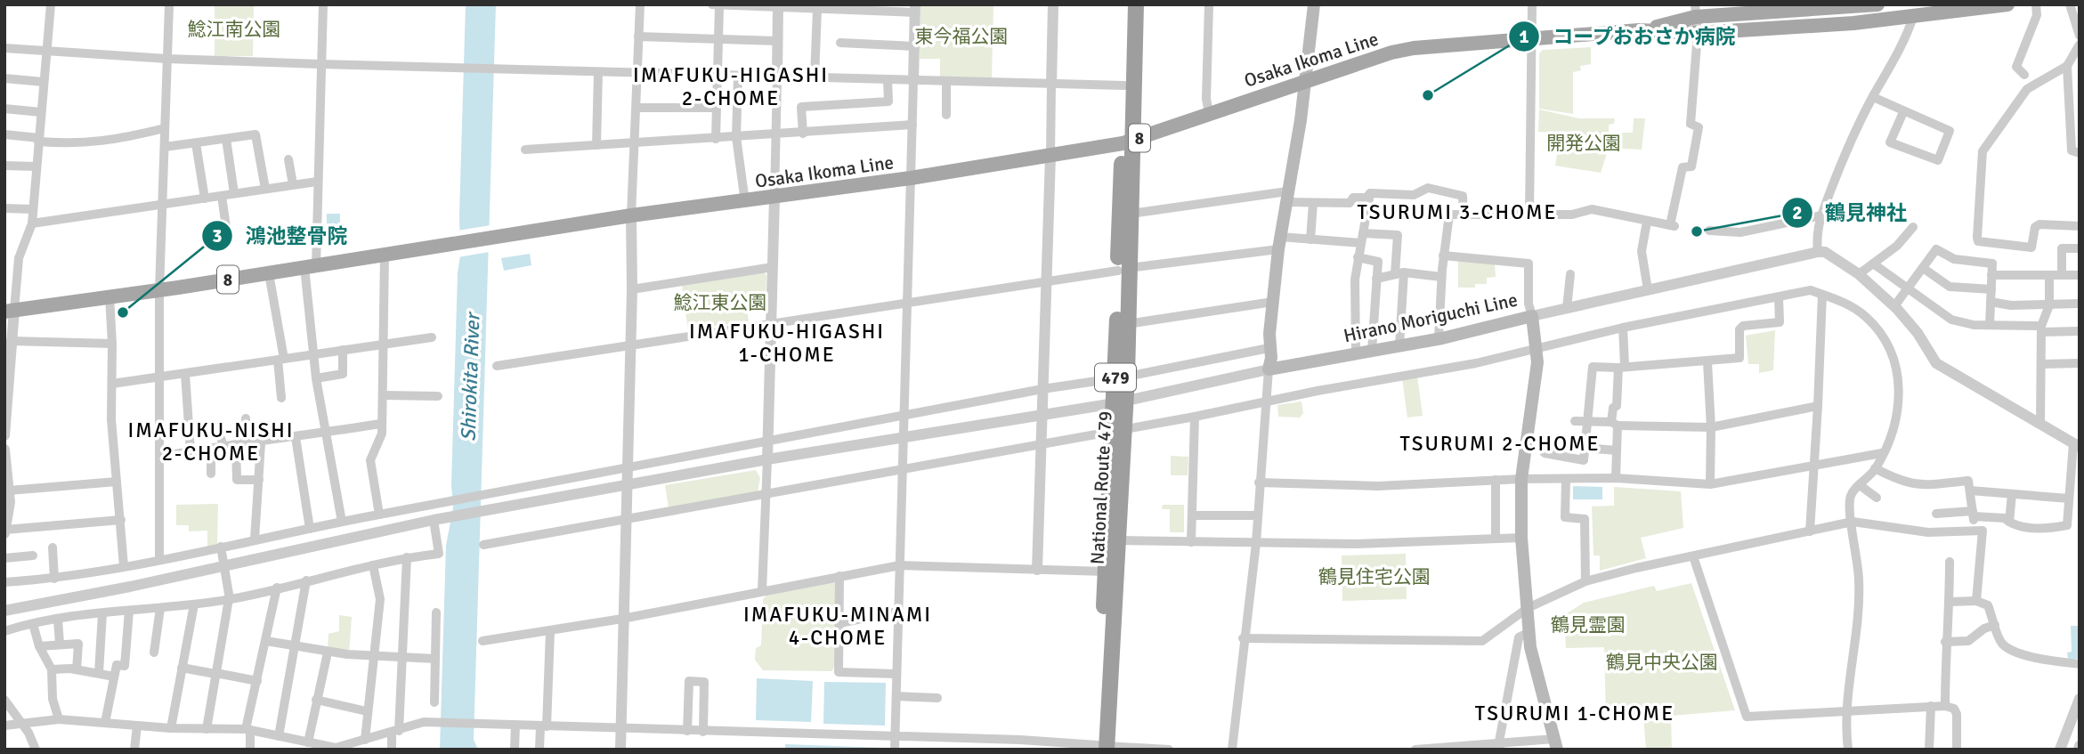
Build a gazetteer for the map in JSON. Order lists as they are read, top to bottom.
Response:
{
  "streets": {
    "highway": ["479", "National Route 479"],
    "main road": ["Osaka Ikoma Line", "8", "Hirano Moriguchi Line"]
  },
  "crossings": [
    ["Osaka Ikoma Line", "National Route 479"]
  ],
  "districts": [
    "IMAFUKU-HIGASHI 2-CHOME",
    "TSURUMI 3-CHOME",
    "IMAFUKU-HIGASHI 1-CHOME",
    "IMAFUKU-NISHI 2-CHOME",
    "TSURUMI 2-CHOME",
    "IMAFUKU-MINAMI 4-CHOME",
    "TSURUMI 1-CHOME"
  ],
  "water": ["Shirokita River"],
  "parks": [
    "鯰江南公園",
    "東今福公園",
    "開発公園",
    "鯰江東公園",
    "鶴見住宅公園",
    "鶴見霊園",
    "鶴見中央公園"
  ],
  "places": ["コープおおさか病院", "鶴見神社", "鴻池整骨院"]
}
